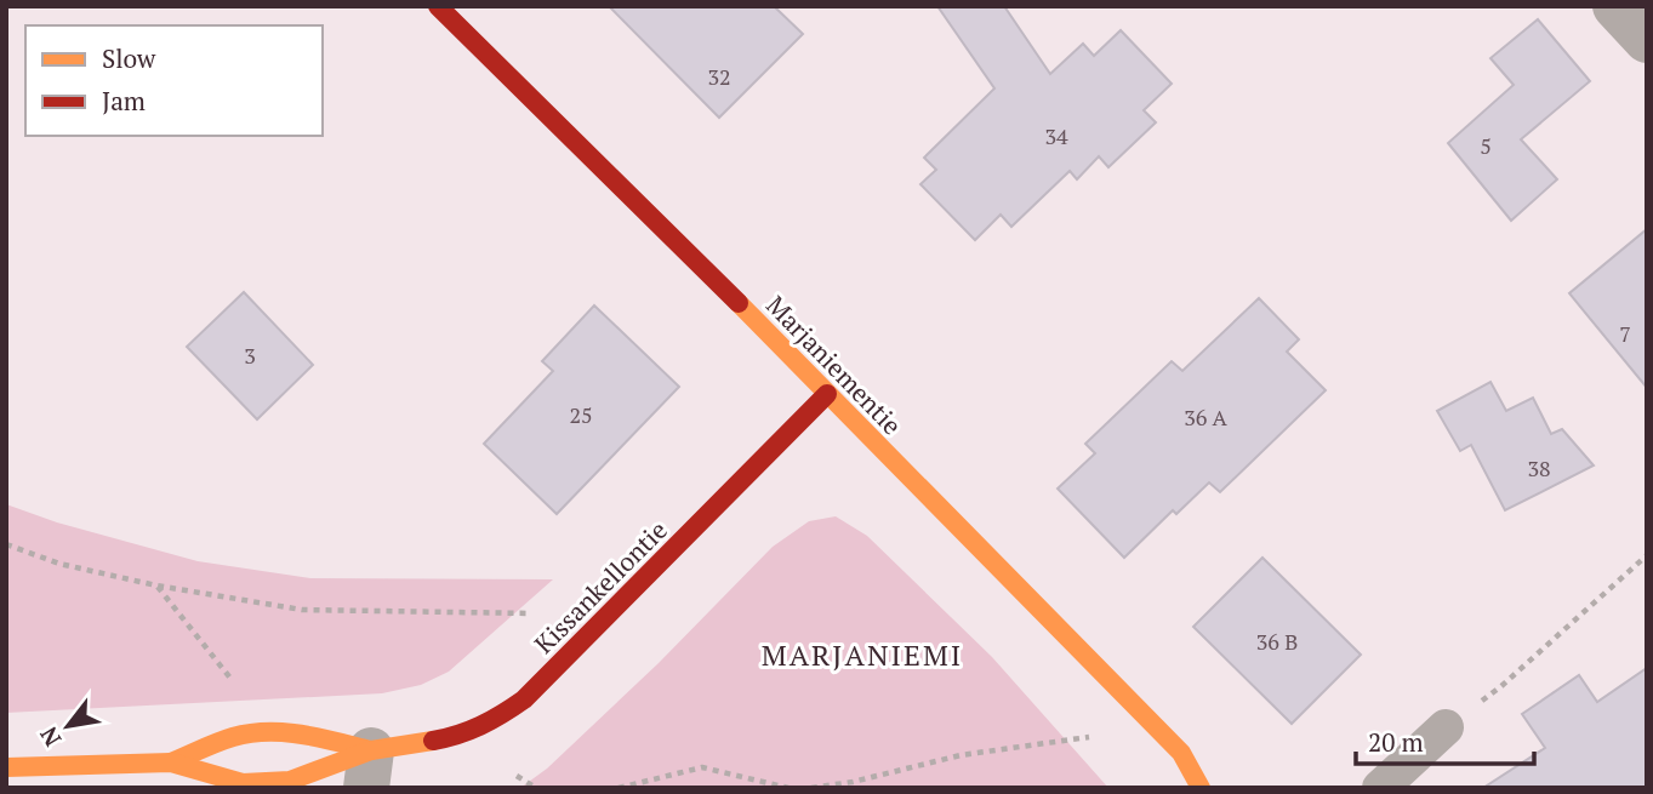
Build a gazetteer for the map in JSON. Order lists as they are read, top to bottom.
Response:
{
  "streets": {
    "street": ["Marjaniementie", "Kissankellontie"]
  },
  "crossings": [
    ["Marjaniementie", "Kissankellontie"]
  ],
  "districts": ["MARJANIEMI"],
  "house_numbers": [
    "32",
    "34",
    "5",
    "7",
    "3",
    "25",
    "36 A",
    "38",
    "36 B"
  ],
  "legend": ["Slow", "Jam"],
  "scale_bar": "20 m",
  "north": "bottom left"
}
